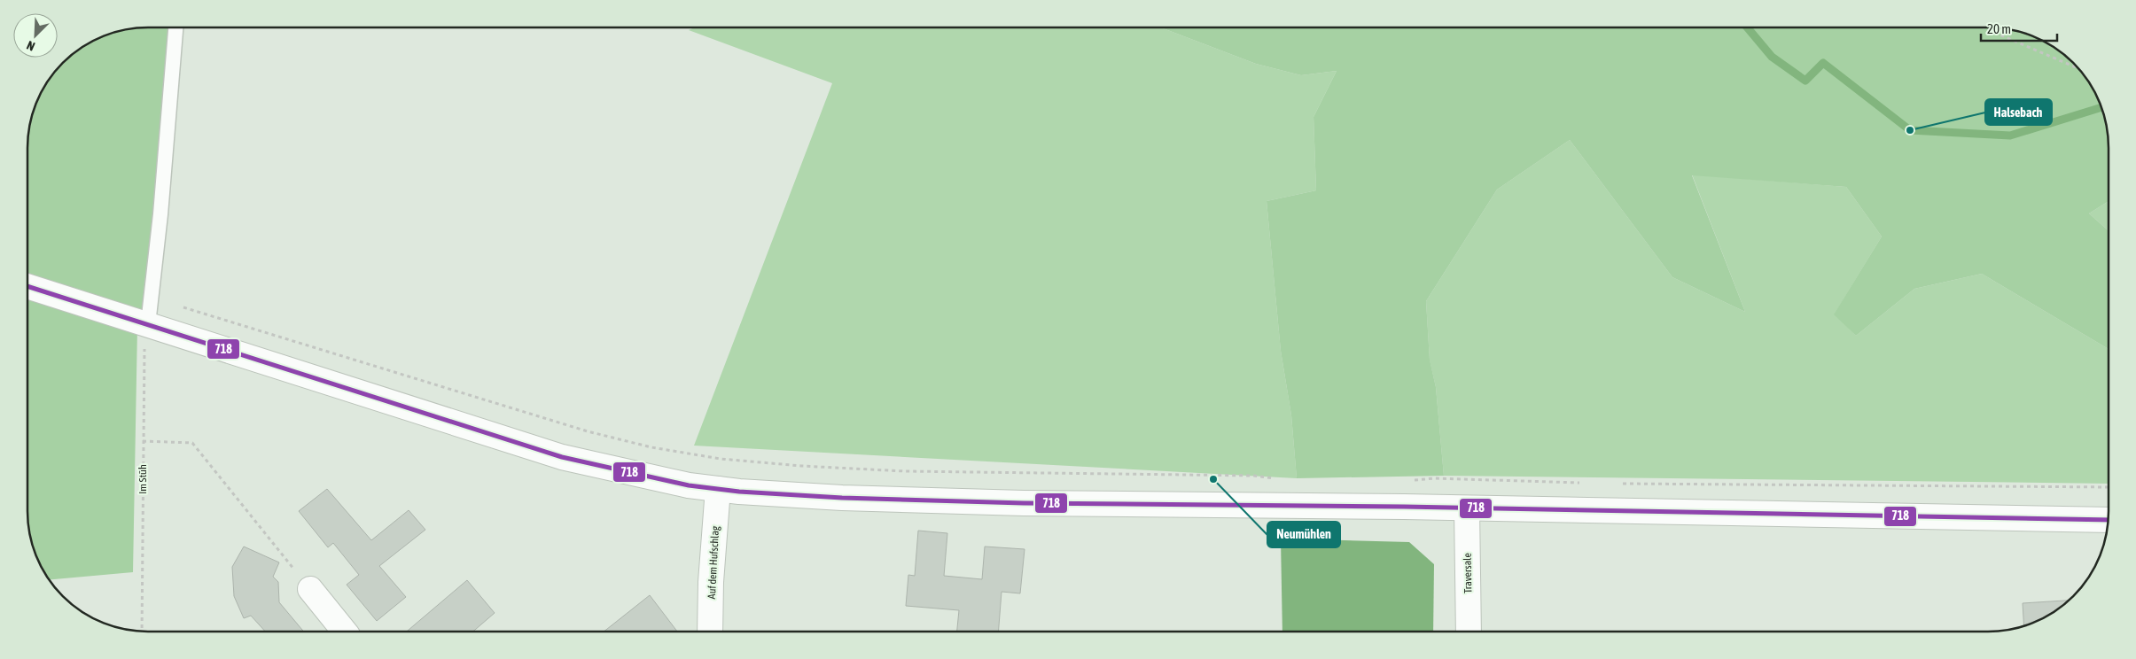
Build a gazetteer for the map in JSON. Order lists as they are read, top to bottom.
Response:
{
  "streets": {
    "street": ["Auf dem Hufschlag", "Traversale"],
    "path": ["Im Stüh"]
  },
  "places": ["Halsebach", "Neumühlen"],
  "lines": ["transit line 718"],
  "scale_bar": "20 m",
  "north": "bottom left"
}
